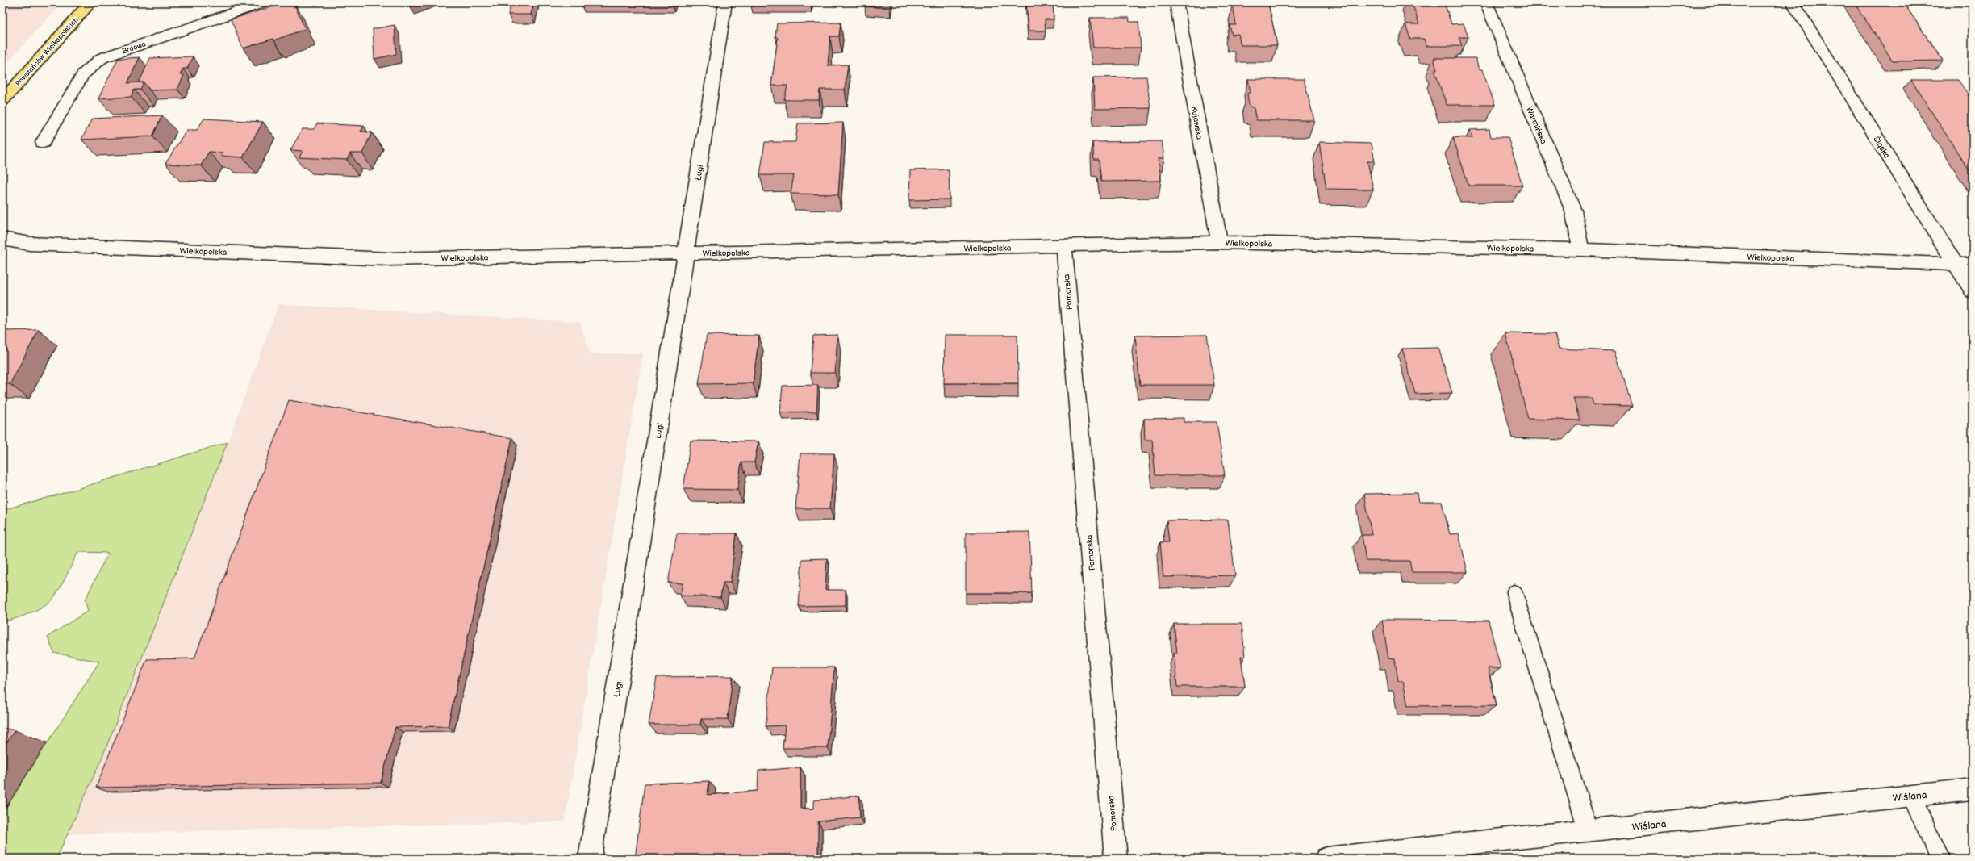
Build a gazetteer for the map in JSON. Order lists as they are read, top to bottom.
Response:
{
  "streets": {
    "main road": ["Powstańców Wielkopolskich"],
    "street": [
      "Brdowa",
      "Kujawska",
      "Warmińska",
      "Śląska",
      "Ługi",
      "Wielkopolska",
      "Pomorska",
      "Wiślana"
    ]
  },
  "crossings": [
    ["Kujawska", "Wielkopolska"],
    ["Warmińska", "Wielkopolska"],
    ["Śląska", "Wielkopolska"],
    ["Ługi", "Wielkopolska"],
    ["Wielkopolska", "Pomorska"]
  ]
}
